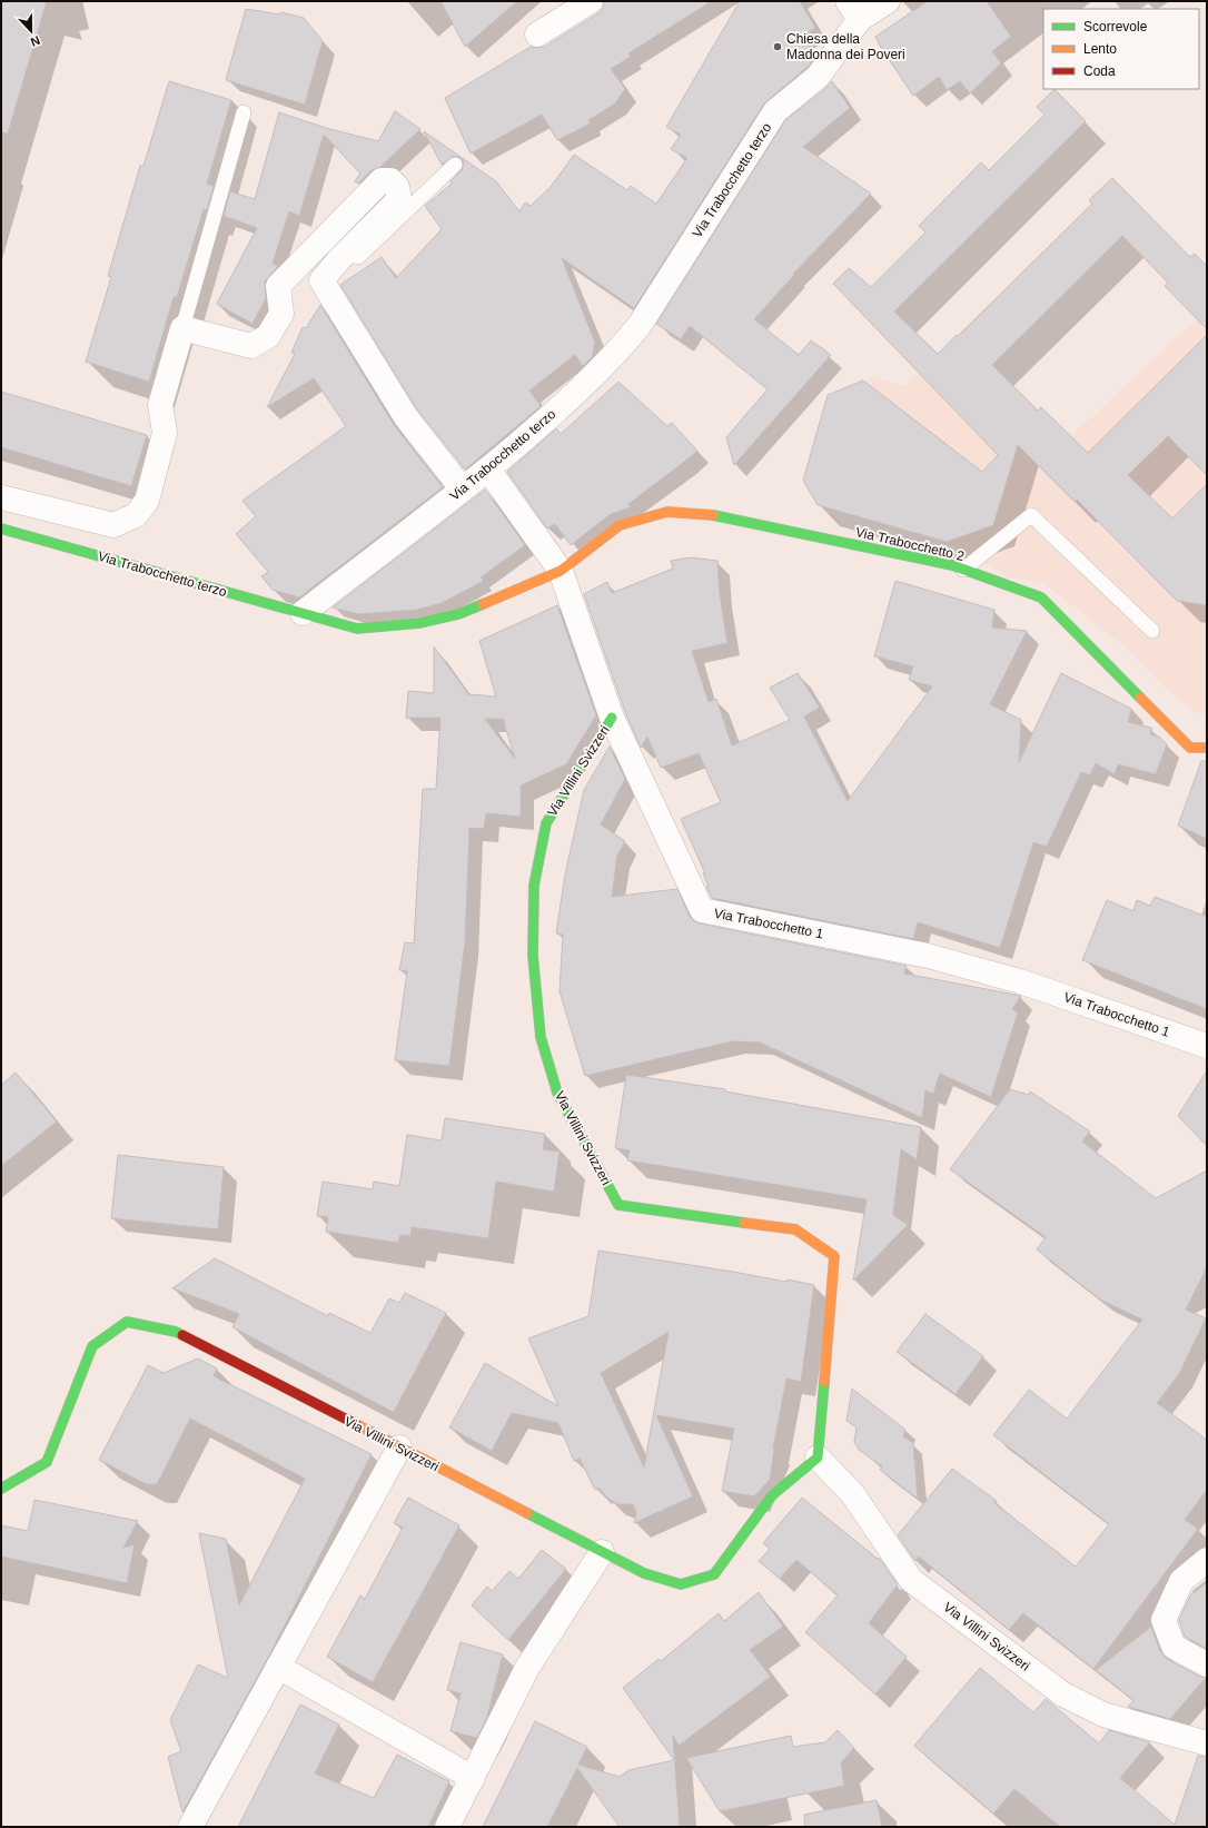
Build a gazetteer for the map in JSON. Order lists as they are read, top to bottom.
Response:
{
  "streets": {
    "street": [
      "Via Trabocchetto terzo",
      "Via Trabocchetto 2",
      "Via Villini Svizzeri",
      "Via Trabocchetto 1"
    ]
  },
  "crossings": [
    ["Via Trabocchetto terzo", "Via Trabocchetto 2"],
    ["Via Trabocchetto terzo", "Via Trabocchetto 1"],
    ["Via Trabocchetto 2", "Via Trabocchetto 1"],
    ["Via Villini Svizzeri", "Via Trabocchetto 1"]
  ],
  "places": ["Chiesa della Madonna dei Poveri"],
  "legend": ["Scorrevole", "Lento", "Coda"],
  "north": "bottom"
}
